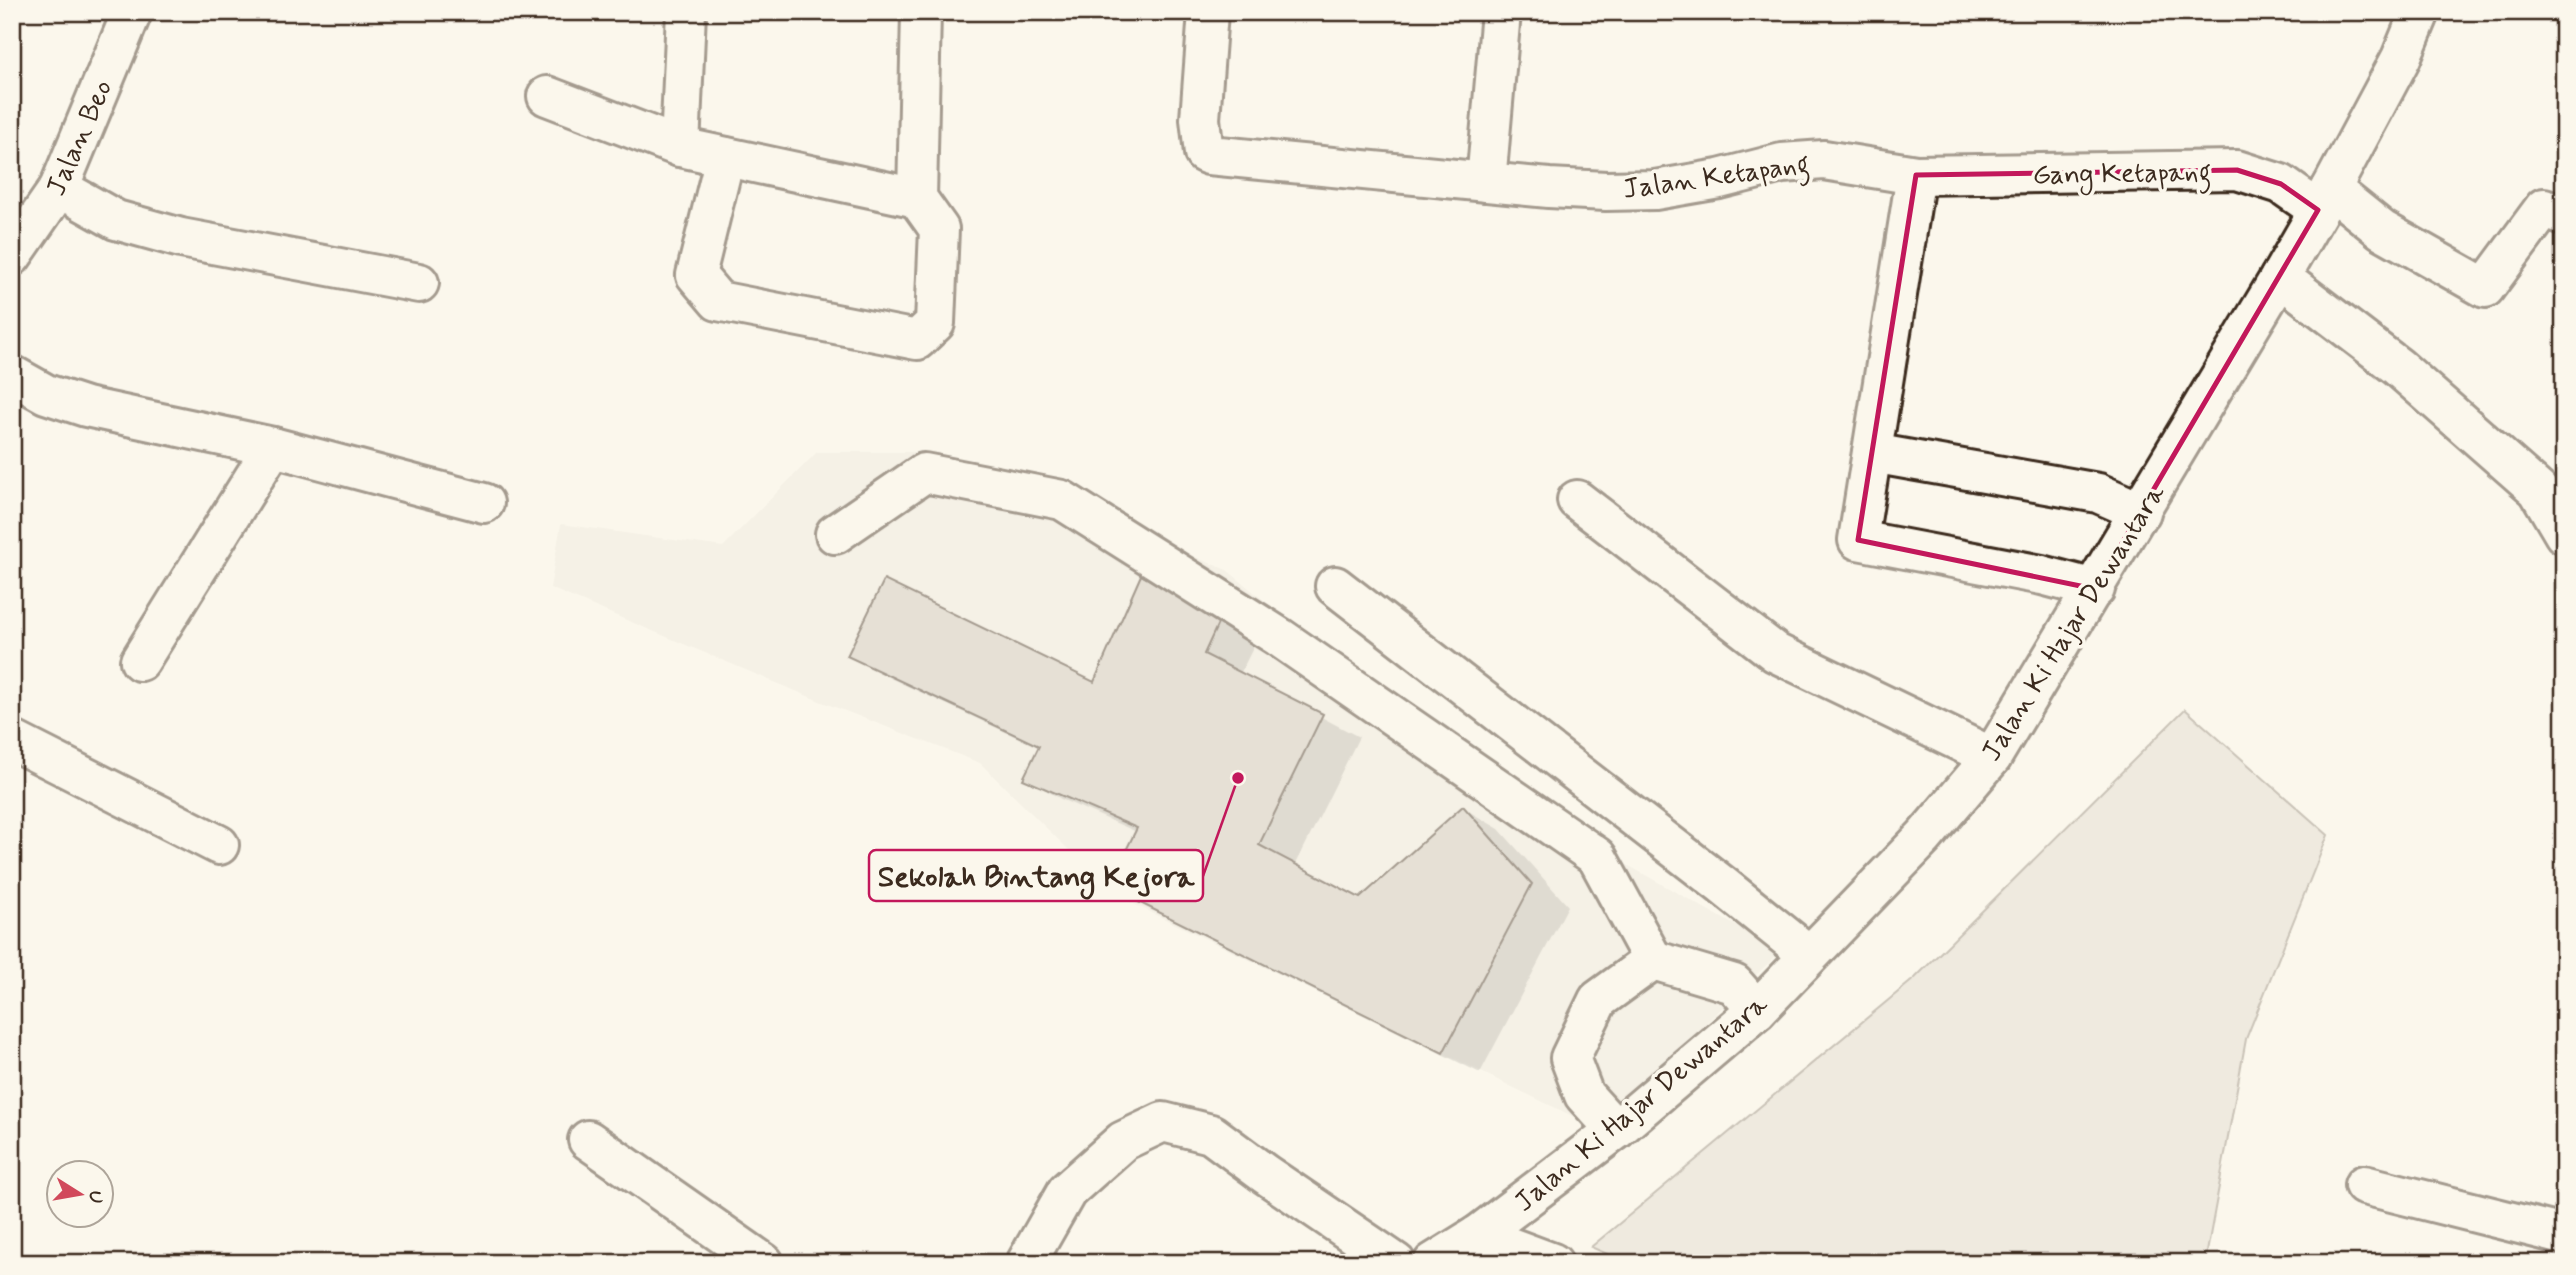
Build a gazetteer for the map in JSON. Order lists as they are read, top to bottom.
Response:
{
  "streets": {
    "street": [
      "Jalan Beo",
      "Gang Ketapang",
      "Jalan Ketapang",
      "Jalan Ki Hajar Dewantara"
    ]
  },
  "crossings": [
    ["Gang Ketapang", "Jalan Ketapang"],
    ["Gang Ketapang", "Jalan Ki Hajar Dewantara"]
  ],
  "places": ["Sekolah Bintang Kejora"],
  "north": "right"
}
